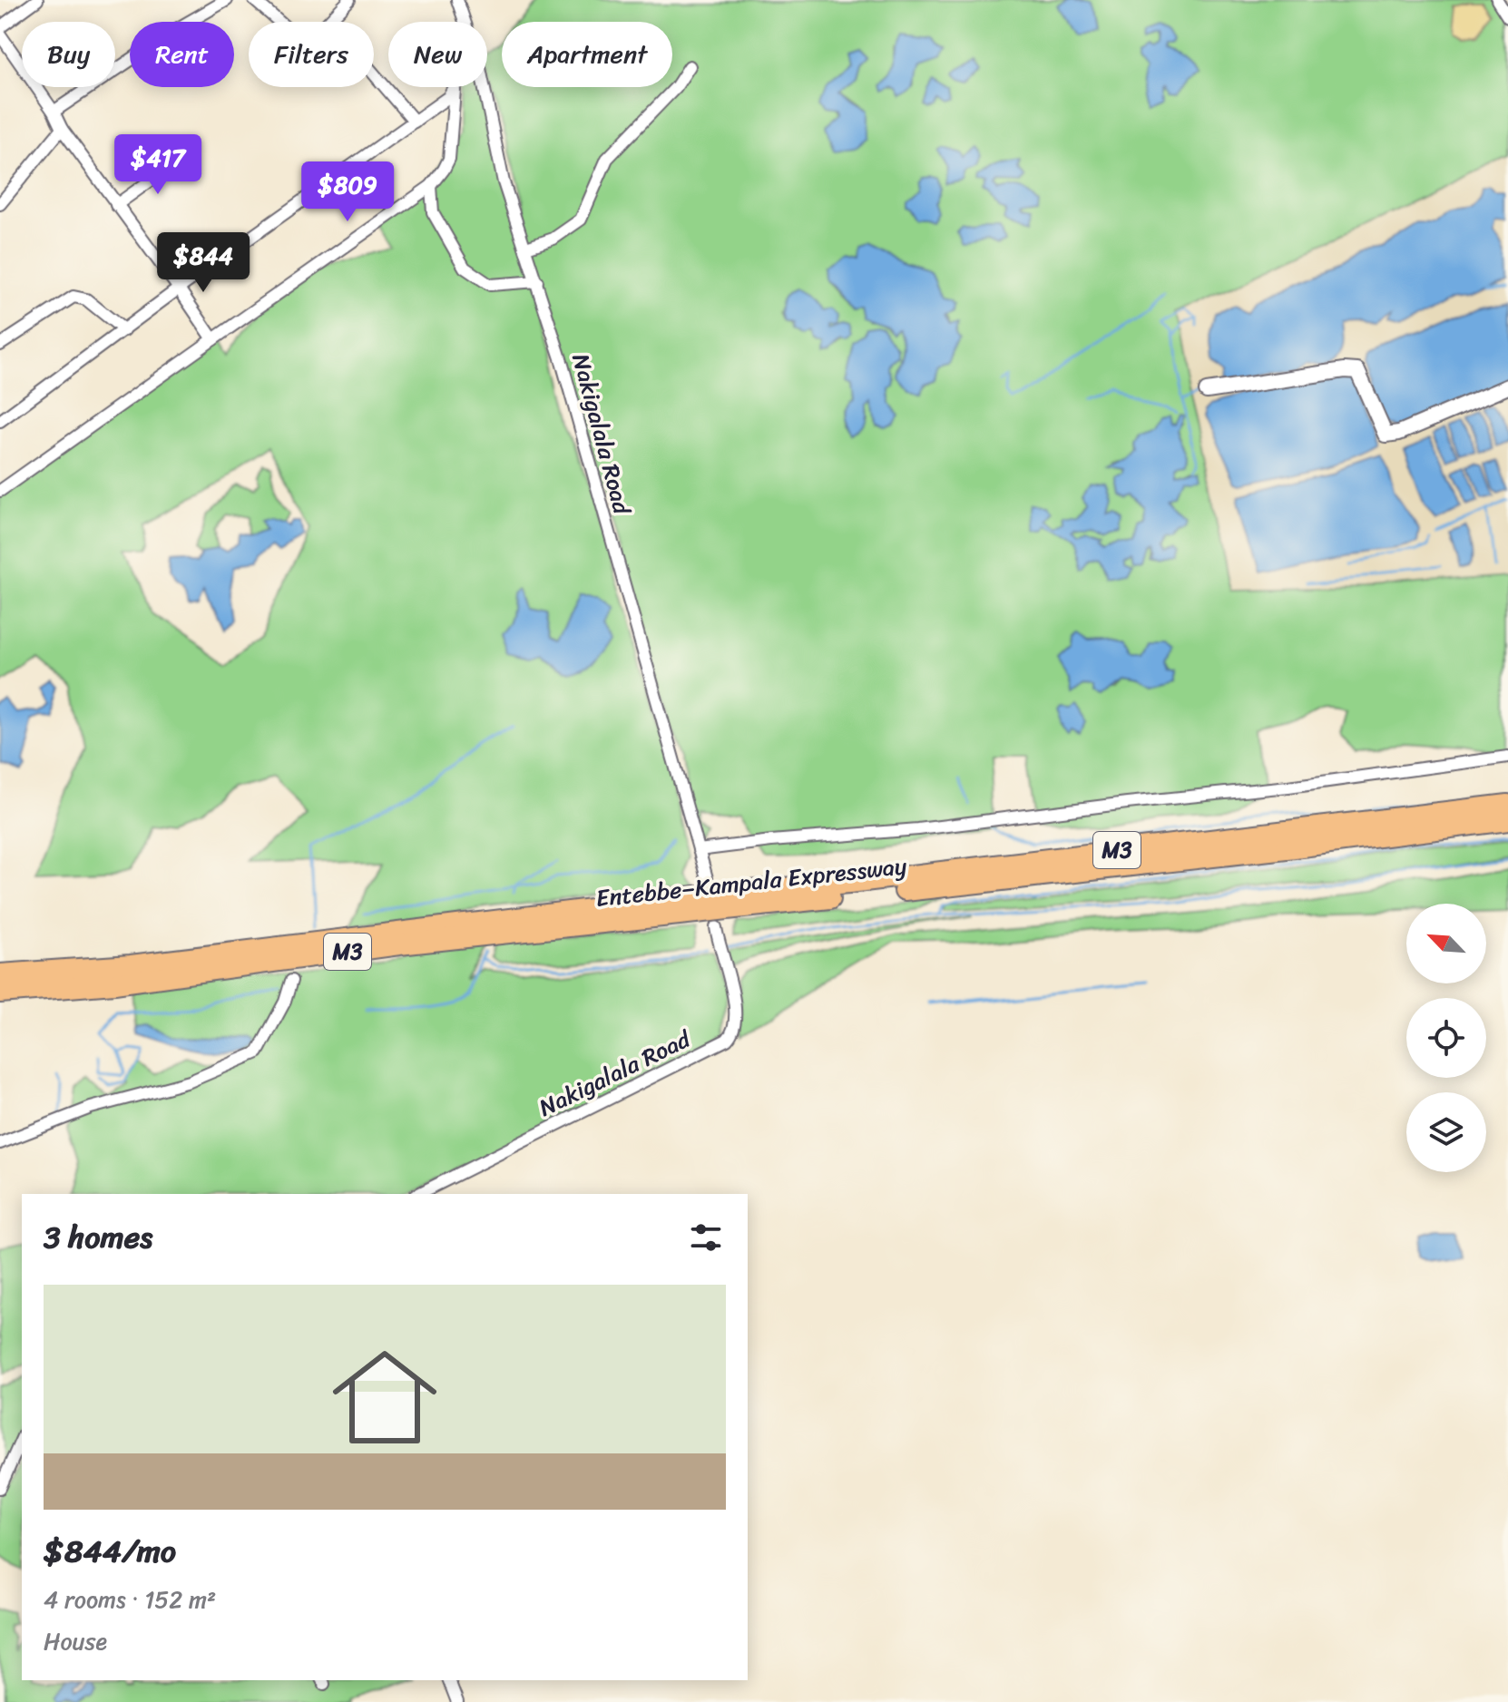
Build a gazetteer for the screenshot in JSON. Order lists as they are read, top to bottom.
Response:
{
  "streets": {
    "highway": ["M3", "Entebbe–Kampala Expressway"],
    "street": ["Nakigalala Road"]
  },
  "crossings": [
    ["M3", "Entebbe–Kampala Expressway"]
  ],
  "north": "top left",
  "page": {
    "chip": [
      "Buy",
      "Rent",
      "Filters",
      "New",
      "Apartment"
    ],
    "price": ["$417", "$809", "$844"],
    "heading": "3 homes",
    "list": [
      {
        "name": "$844/mo",
        "note": "4 rooms · 152 m² · House"
      }
    ]
  }
}
